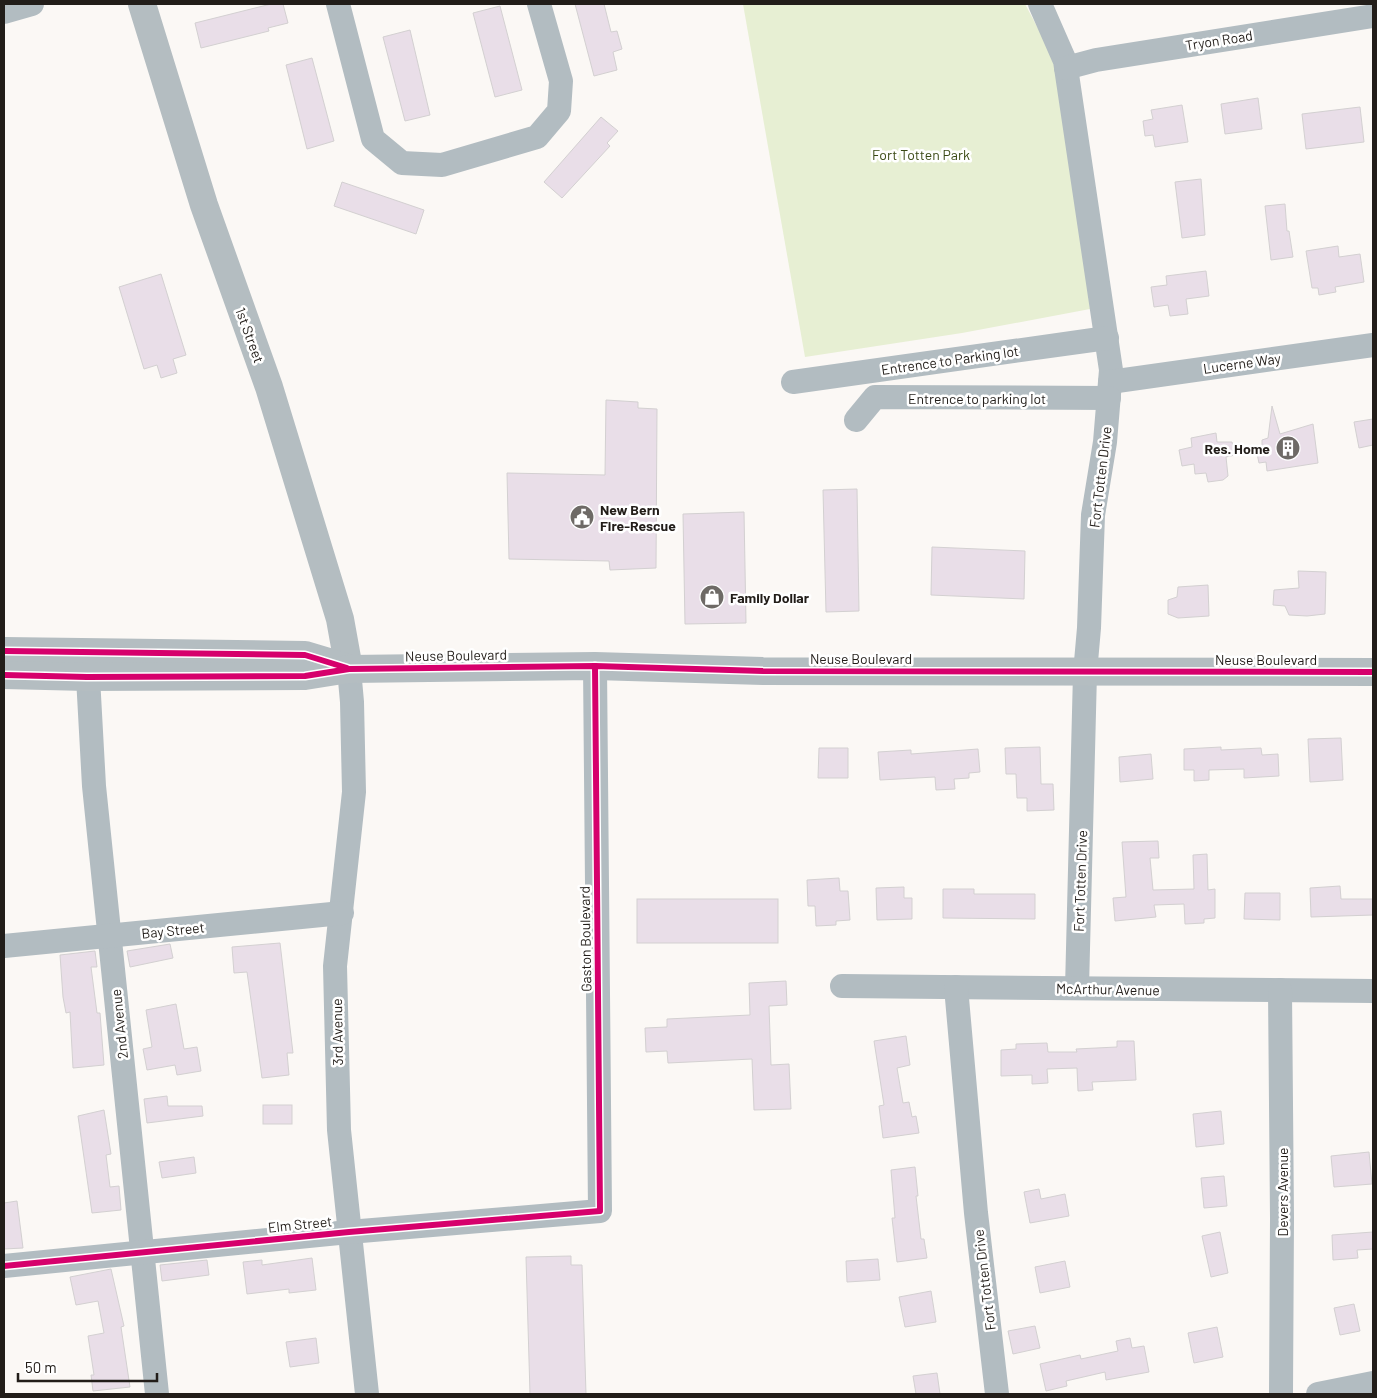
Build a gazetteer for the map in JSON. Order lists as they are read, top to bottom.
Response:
{
  "streets": {
    "main road": ["1st Street", "Neuse Boulevard"],
    "street": [
      "Tryon Road",
      "Entrence to Parking lot",
      "Lucerne Way",
      "Entrence to parking lot",
      "Fort Totten Drive",
      "Bay Street",
      "Gaston Boulevard",
      "McArthur Avenue",
      "2nd Avenue",
      "3rd Avenue",
      "Devers Avenue",
      "Elm Street"
    ]
  },
  "crossings": [
    ["Tryon Road", "Fort Totten Drive"],
    ["1st Street", "Neuse Boulevard"],
    ["1st Street", "3rd Avenue"],
    ["Entrence to Parking lot", "Fort Totten Drive"],
    ["Lucerne Way", "Entrence to parking lot"],
    ["Lucerne Way", "Fort Totten Drive"],
    ["Entrence to parking lot", "Fort Totten Drive"],
    ["Fort Totten Drive", "Neuse Boulevard"],
    ["Fort Totten Drive", "McArthur Avenue"],
    ["Neuse Boulevard", "Gaston Boulevard"],
    ["Neuse Boulevard", "2nd Avenue"],
    ["Neuse Boulevard", "3rd Avenue"],
    ["Bay Street", "2nd Avenue"],
    ["Bay Street", "3rd Avenue"],
    ["Gaston Boulevard", "Elm Street"],
    ["McArthur Avenue", "Devers Avenue"],
    ["2nd Avenue", "Elm Street"],
    ["3rd Avenue", "Elm Street"]
  ],
  "parks": ["Fort Totten Park"],
  "places": {
    "building": ["Res. Home"],
    "public building": ["New Bern Fire-Rescue"],
    "shop": ["Family Dollar"]
  },
  "scale_bar": "50 m"
}
